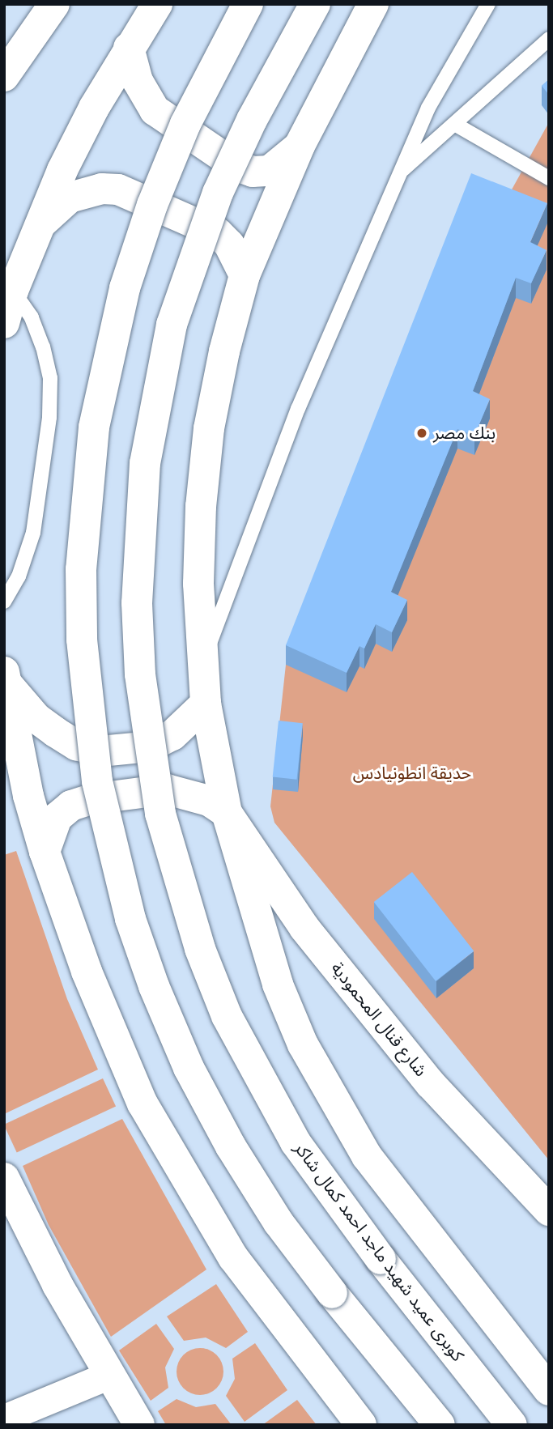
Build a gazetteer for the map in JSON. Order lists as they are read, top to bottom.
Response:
{
  "streets": {
    "main road": ["شارع قنال المحمودية", "كوبرى عميد شهيد ماجد احمد كمال شاكر"]
  },
  "parks": ["حديقة انطونيادس"],
  "places": ["بنك مصر"]
}
